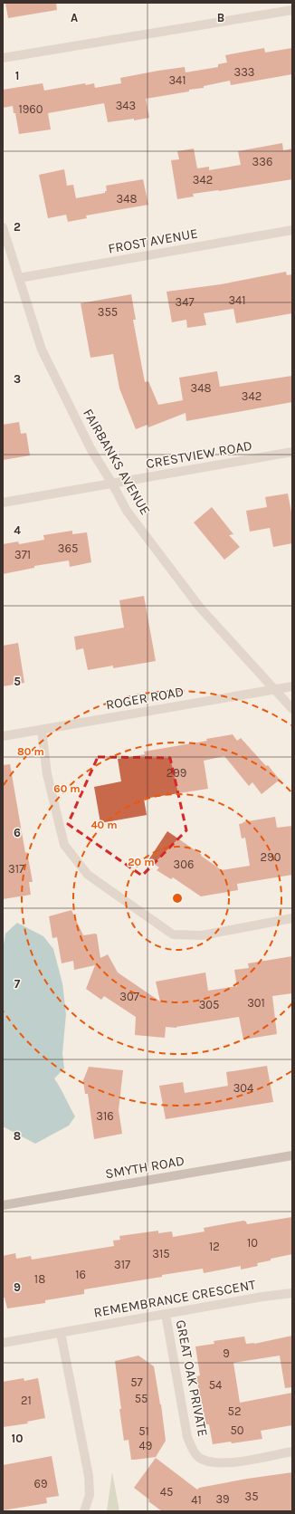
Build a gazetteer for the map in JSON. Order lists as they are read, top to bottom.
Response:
{
  "streets": {
    "main road": ["SMYTH ROAD"],
    "street": [
      "FROST AVENUE",
      "CRESTVIEW ROAD",
      "FAIRBANKS AVENUE",
      "ROGER ROAD",
      "REMEMBRANCE CRESCENT",
      "GREAT OAK PRIVATE"
    ]
  },
  "crossings": [
    ["FROST AVENUE", "FAIRBANKS AVENUE"],
    ["CRESTVIEW ROAD", "FAIRBANKS AVENUE"],
    ["FAIRBANKS AVENUE", "ROGER ROAD"],
    ["REMEMBRANCE CRESCENT", "GREAT OAK PRIVATE"]
  ],
  "house_numbers": [
    "333",
    "341",
    "343",
    "1960",
    "336",
    "342",
    "348",
    "341",
    "347",
    "355",
    "348",
    "342",
    "365",
    "371",
    "299",
    "290",
    "306",
    "317",
    "307",
    "301",
    "305",
    "304",
    "316",
    "10",
    "12",
    "315",
    "317",
    "16",
    "18",
    "9",
    "57",
    "54",
    "55",
    "21",
    "52",
    "50",
    "51",
    "49",
    "69",
    "45",
    "35",
    "39",
    "41"
  ],
  "grid": {
    "columns": ["A", "B"],
    "rows": [
      "1",
      "2",
      "3",
      "4",
      "5",
      "6",
      "7",
      "8",
      "9",
      "10"
    ]
  },
  "rings": [
    "80 m",
    "60 m",
    "40 m",
    "20 m"
  ]
}
